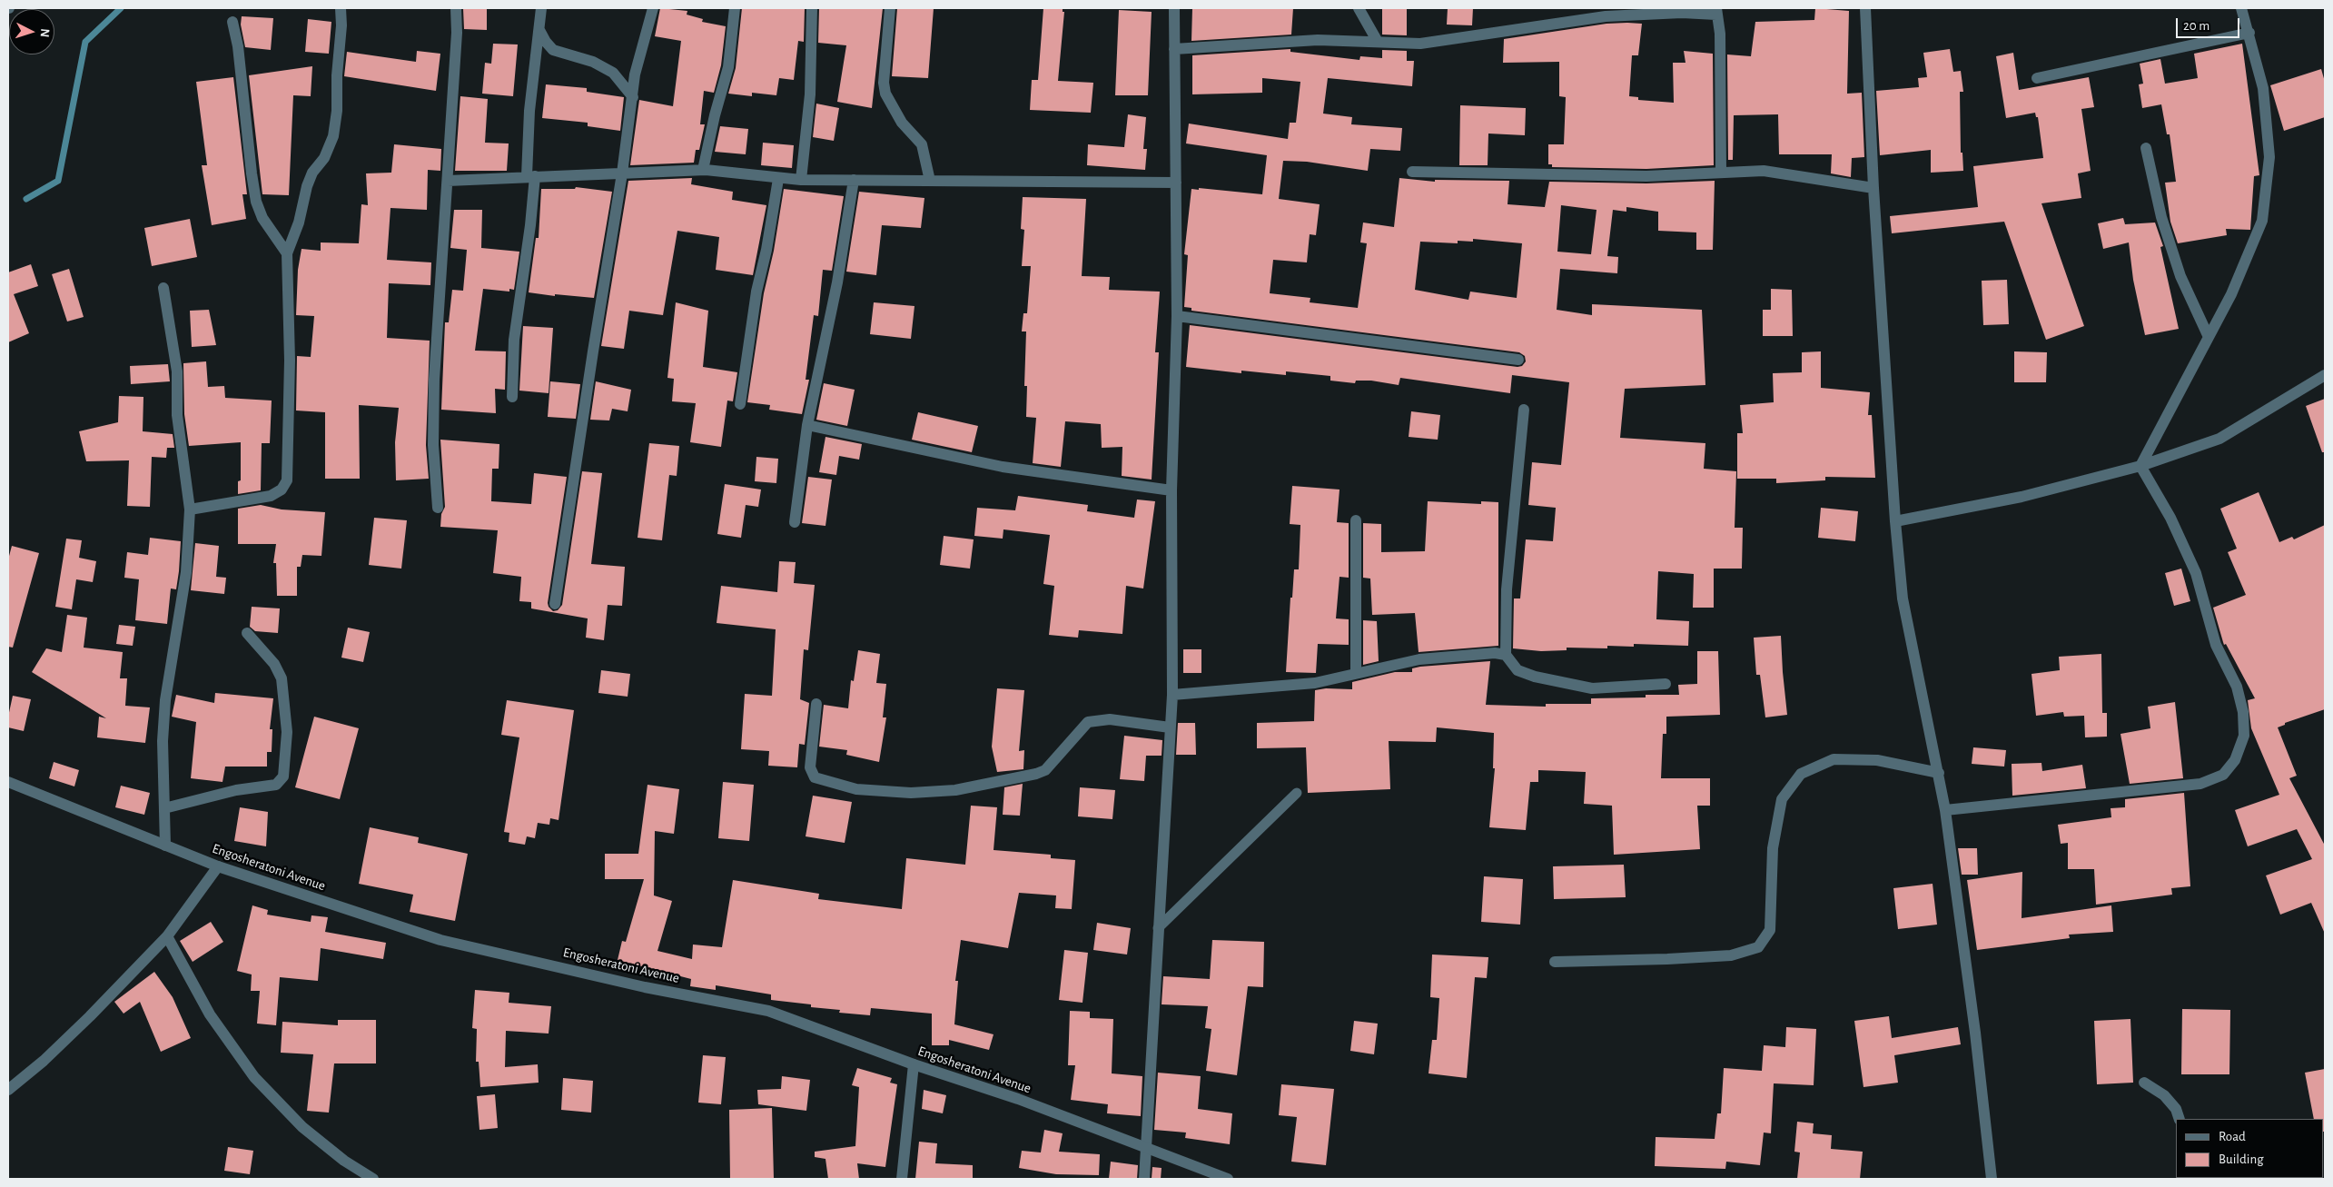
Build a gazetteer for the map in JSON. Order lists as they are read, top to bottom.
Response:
{
  "streets": {
    "street": ["Engosheratoni Avenue"]
  },
  "legend": ["Road", "Building"],
  "scale_bar": "20 m",
  "north": "right"
}
